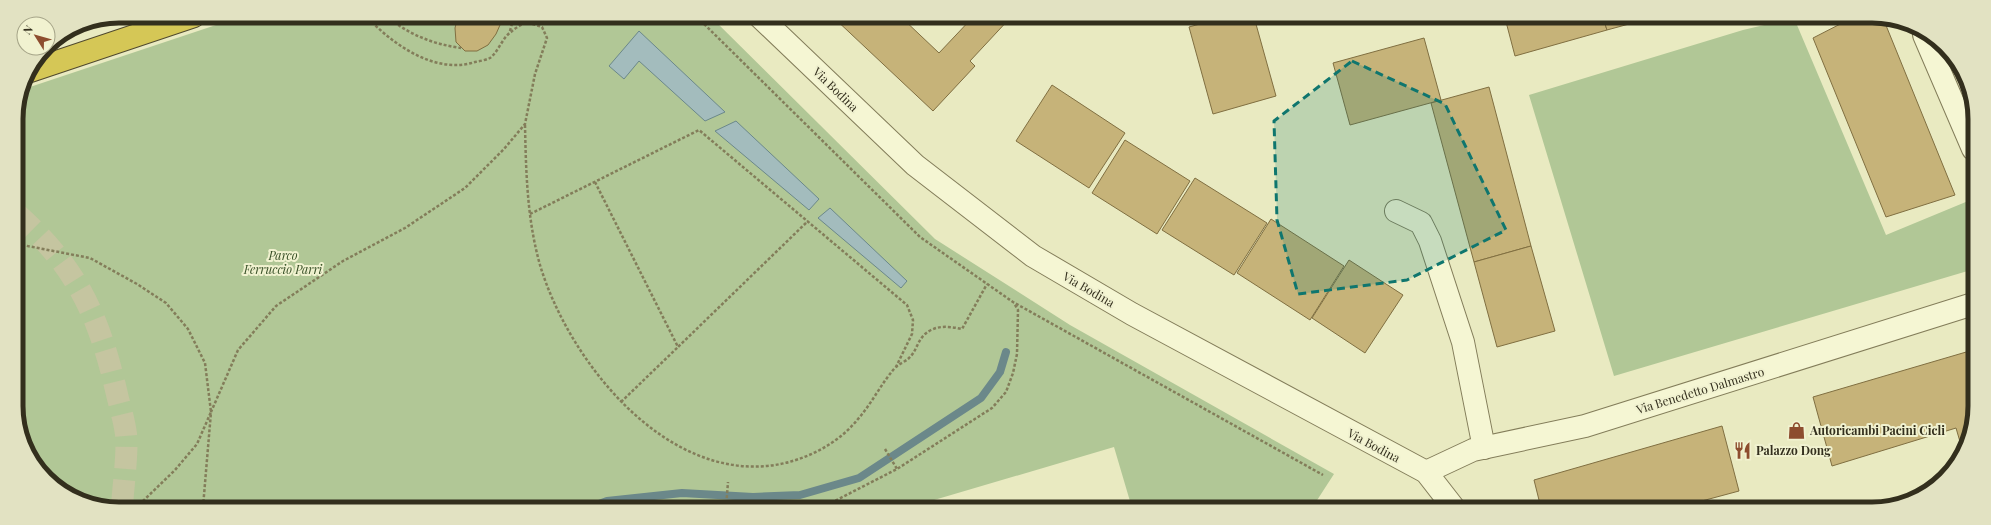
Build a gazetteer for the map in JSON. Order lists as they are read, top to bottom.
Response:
{
  "streets": {
    "street": ["Via Bodina", "Via Benedetto Dalmastro"]
  },
  "crossings": [
    ["Via Bodina", "Via Benedetto Dalmastro"]
  ],
  "parks": ["Parco Ferruccio Parri"],
  "places": {
    "shop": ["Autoricambi Pacini Cicli"],
    "restaurant": ["Palazzo Dong"]
  },
  "north": "top left"
}
